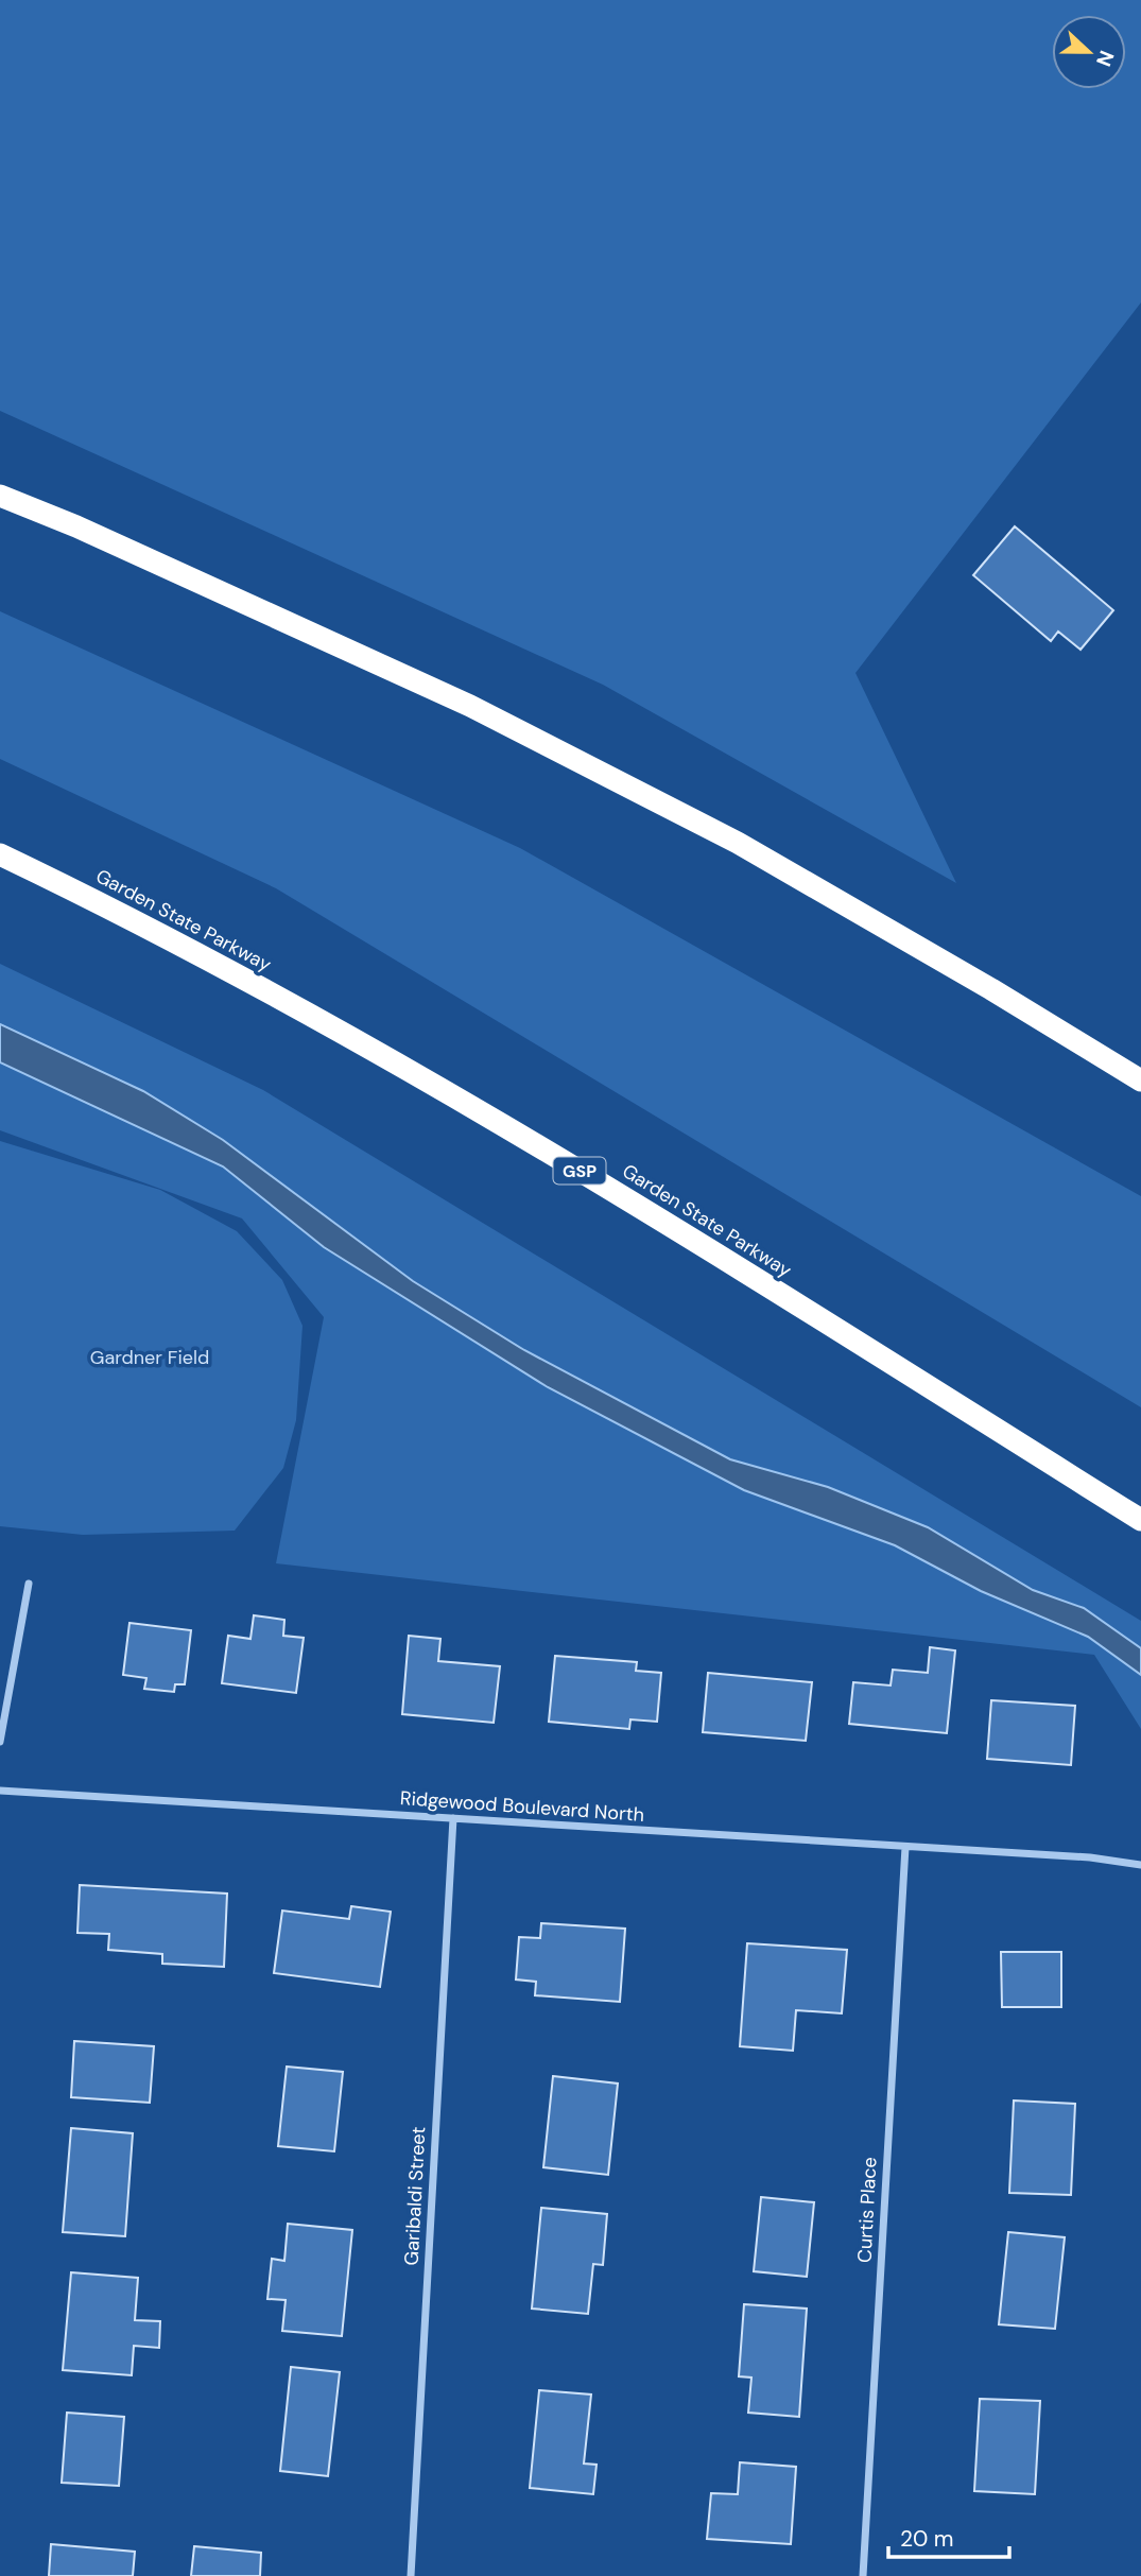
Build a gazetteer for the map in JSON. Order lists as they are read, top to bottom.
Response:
{
  "streets": {
    "highway": ["Garden State Parkway", "GSP"],
    "street": ["Ridgewood Boulevard North", "Garibaldi Street", "Curtis Place"]
  },
  "crossings": [
    ["Ridgewood Boulevard North", "Garibaldi Street"],
    ["Ridgewood Boulevard North", "Curtis Place"]
  ],
  "parks": ["Gardner Field"],
  "scale_bar": "20 m",
  "north": "right"
}
